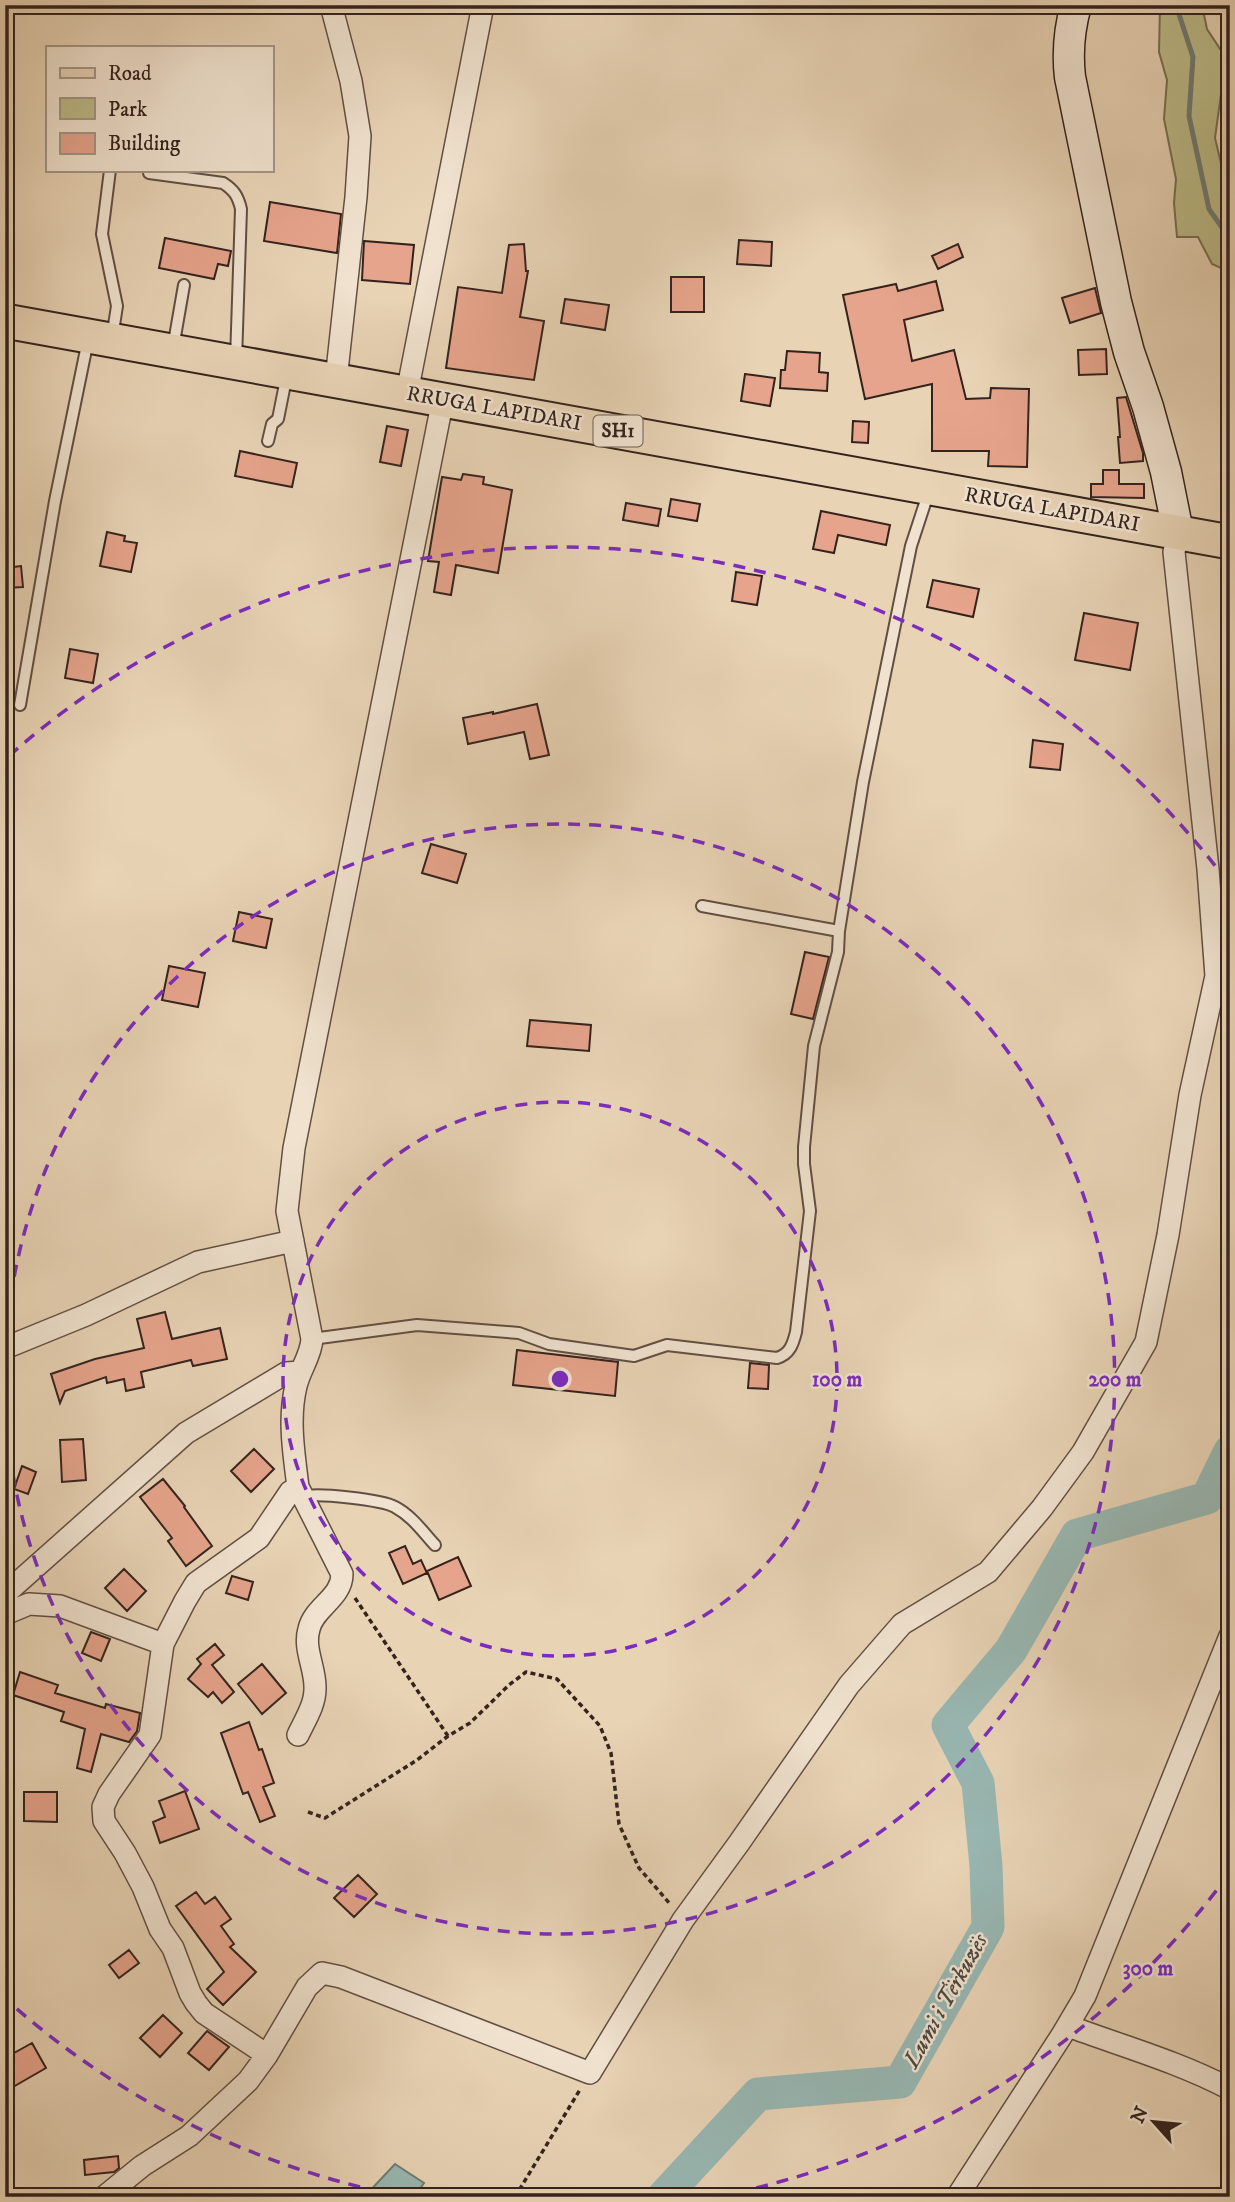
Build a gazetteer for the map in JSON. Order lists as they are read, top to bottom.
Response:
{
  "streets": {
    "main road": ["RRUGA LAPIDARI", "SH1"]
  },
  "water": ["Lumi i Tërkuzës"],
  "legend": ["Road", "Park", "Building"],
  "north": "top left",
  "rings": ["100 m", "200 m", "300 m"]
}
